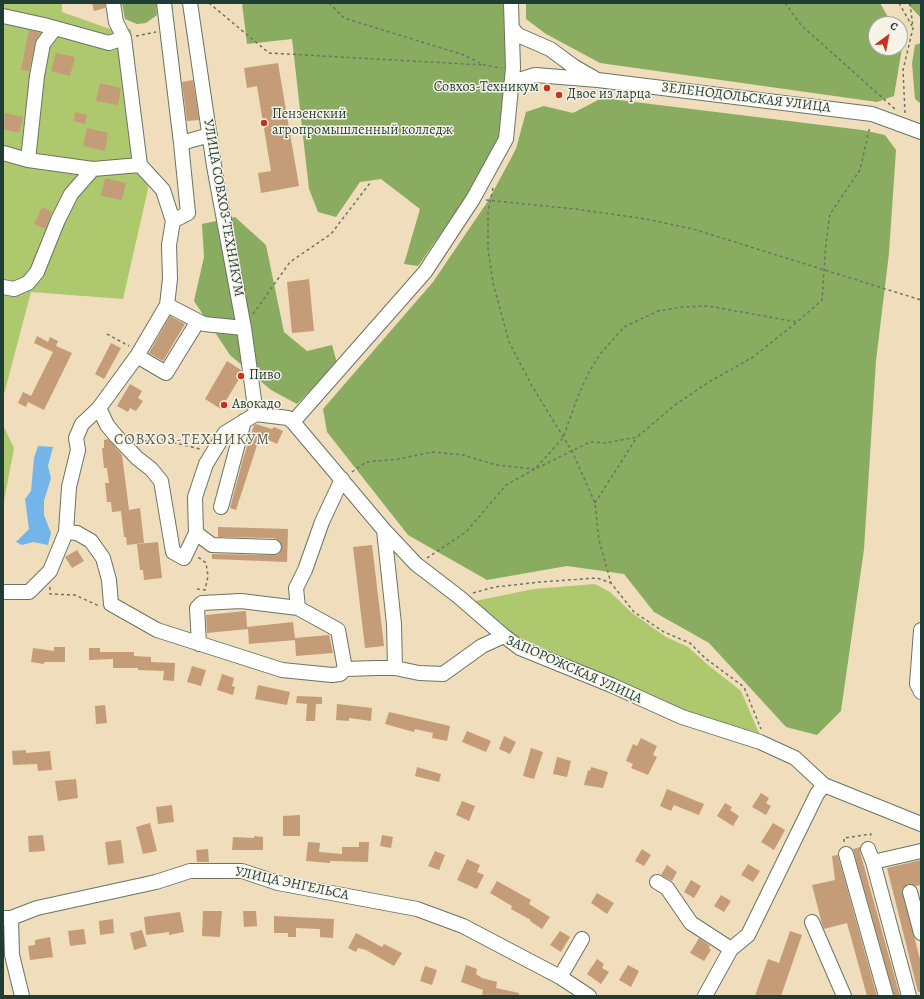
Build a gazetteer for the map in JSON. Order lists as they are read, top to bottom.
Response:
{
  "streets": {
    "street": [
      "ЗЕЛЕНОДОЛЬСКАЯ УЛИЦА",
      "УЛИЦА СОВХОЗ-ТЕХНИКУМ",
      "ЗАПОРОЖСКАЯ УЛИЦА",
      "УЛИЦА ЭНГЕЛЬСА"
    ]
  },
  "districts": ["СОВХОЗ-ТЕХНИКУМ"],
  "places": [
    "Совхоз-Техникум",
    "Двое из ларца",
    "Пензенский агропромышленный колледж",
    "Пиво",
    "Авокадо"
  ],
  "north": "top right"
}
